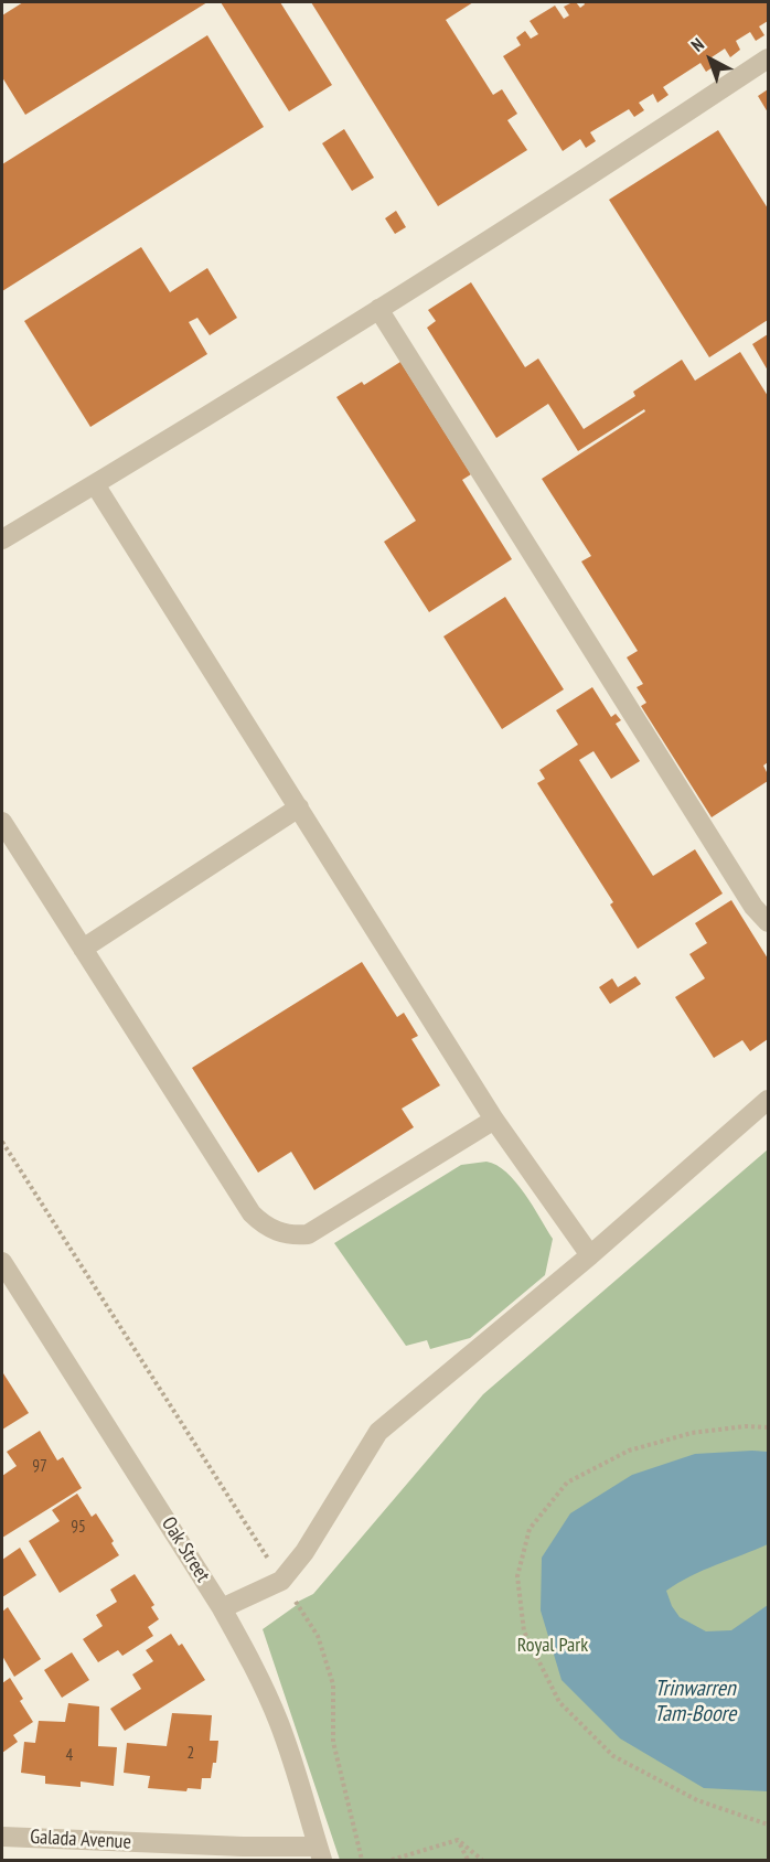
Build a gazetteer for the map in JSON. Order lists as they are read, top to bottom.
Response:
{
  "streets": {
    "street": ["Oak Street", "Galada Avenue"]
  },
  "crossings": [
    ["Oak Street", "Galada Avenue"]
  ],
  "water": ["Trinwarren Tam-Boore"],
  "parks": ["Royal Park"],
  "house_numbers": [
    "97",
    "95",
    "2",
    "4"
  ],
  "north": "top left"
}
